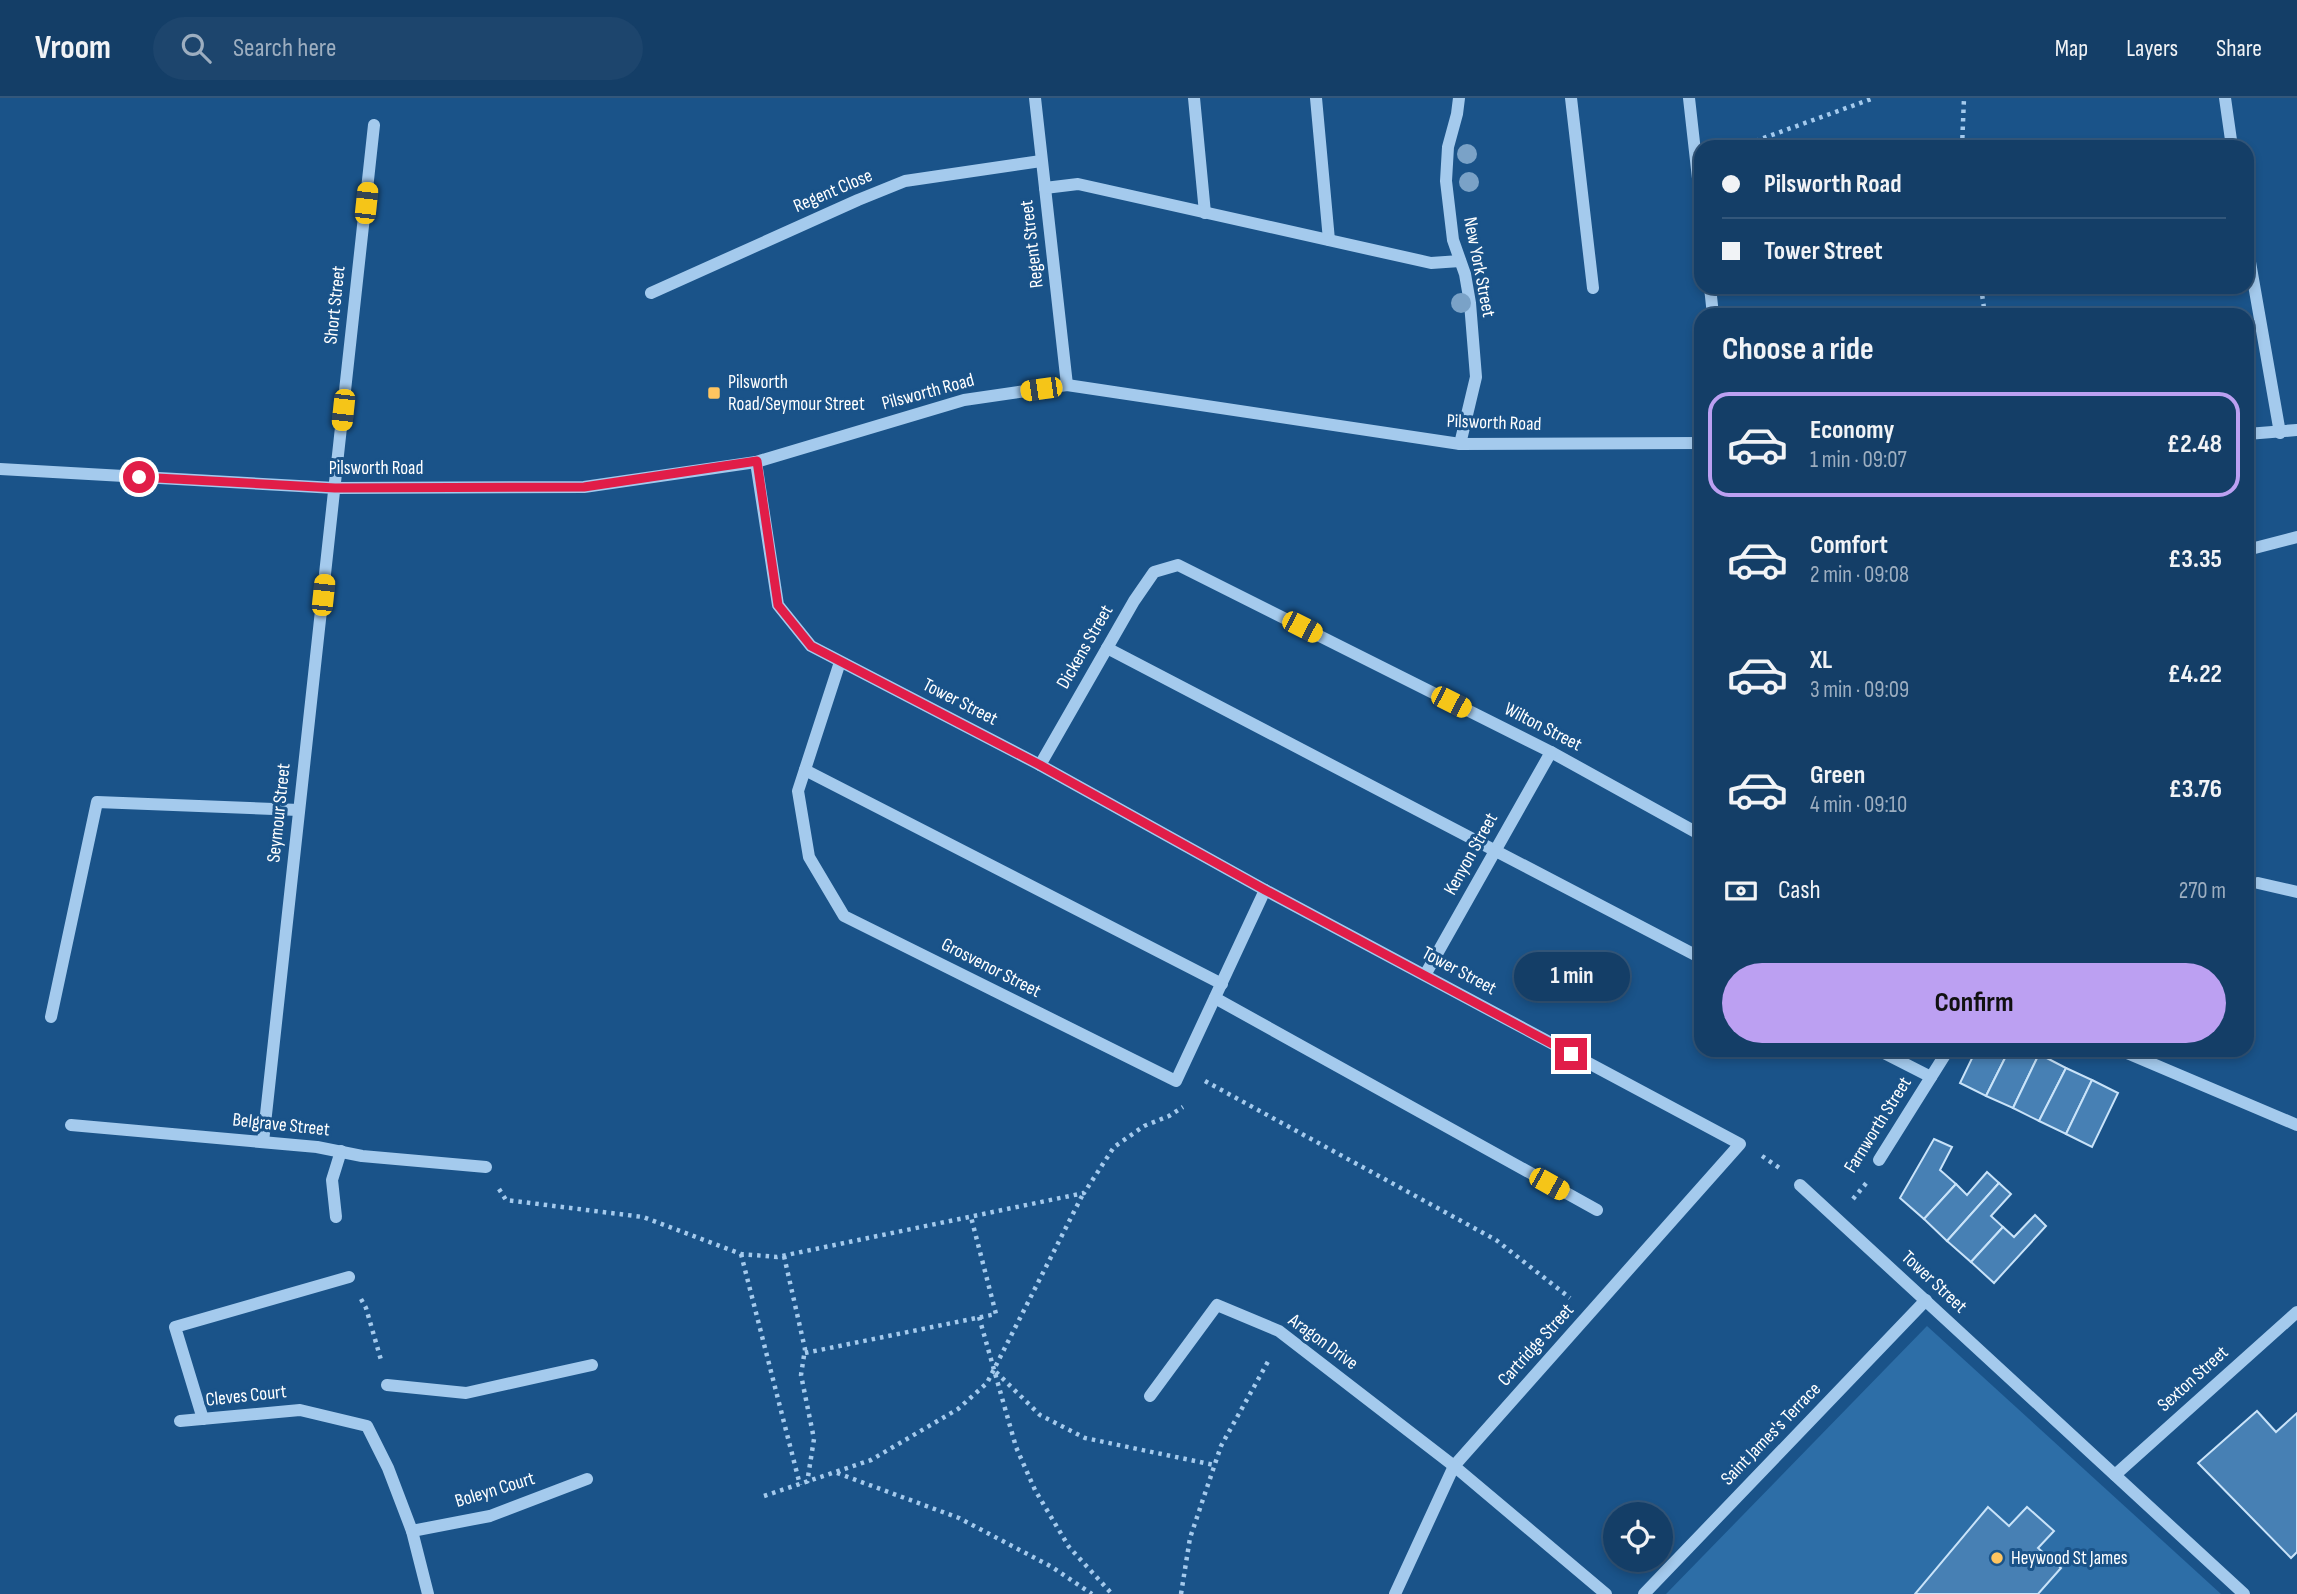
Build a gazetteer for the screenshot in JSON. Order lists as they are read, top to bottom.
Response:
{
  "streets": {
    "street": [
      "Regent Close",
      "Regent Street",
      "New York Street",
      "Short Street",
      "Pilsworth Road",
      "Dickens Street",
      "Tower Street",
      "Wilton Street",
      "Seymour Street",
      "Kenyon Street",
      "Grosvenor Street",
      "Belgrave Street",
      "Farnworth Street",
      "Aragon Drive",
      "Cartridge Street",
      "Sexton Street",
      "Cleves Court",
      "Saint James's Terrace",
      "Boleyn Court"
    ]
  },
  "crossings": [
    ["Regent Close", "Regent Street"],
    ["Regent Street", "Pilsworth Road"],
    ["New York Street", "Pilsworth Road"],
    ["Short Street", "Pilsworth Road"],
    ["Short Street", "Seymour Street"],
    ["Pilsworth Road", "Tower Street"],
    ["Pilsworth Road", "Seymour Street"],
    ["Dickens Street", "Tower Street"],
    ["Dickens Street", "Wilton Street"],
    ["Tower Street", "Kenyon Street"],
    ["Tower Street", "Grosvenor Street"],
    ["Tower Street", "Farnworth Street"],
    ["Tower Street", "Cartridge Street"],
    ["Tower Street", "Sexton Street"],
    ["Tower Street", "Saint James's Terrace"],
    ["Wilton Street", "Kenyon Street"],
    ["Seymour Street", "Belgrave Street"],
    ["Aragon Drive", "Cartridge Street"],
    ["Cleves Court", "Boleyn Court"]
  ],
  "places": {
    "transit": ["Pilsworth Road/Seymour Street"],
    "other": ["Heywood St James"]
  },
  "page": {
    "header": "Vroom",
    "search": "Search here",
    "nav": ["Map", "Layers", "Share"],
    "banner": ["Pilsworth Road", "Tower Street"],
    "heading": "Choose a ride",
    "list": [
      {
        "name": "Economy",
        "note": "1 min · 09:07",
        "value": "£2.48"
      },
      {
        "name": "Comfort",
        "note": "2 min · 09:08",
        "value": "£3.35"
      },
      {
        "name": "XL",
        "note": "3 min · 09:09",
        "value": "£4.22"
      },
      {
        "name": "Green",
        "note": "4 min · 09:10",
        "value": "£3.76"
      }
    ],
    "pay": ["Cash", "270 m"],
    "buttons": "Confirm",
    "bubble": "1 min"
  }
}
